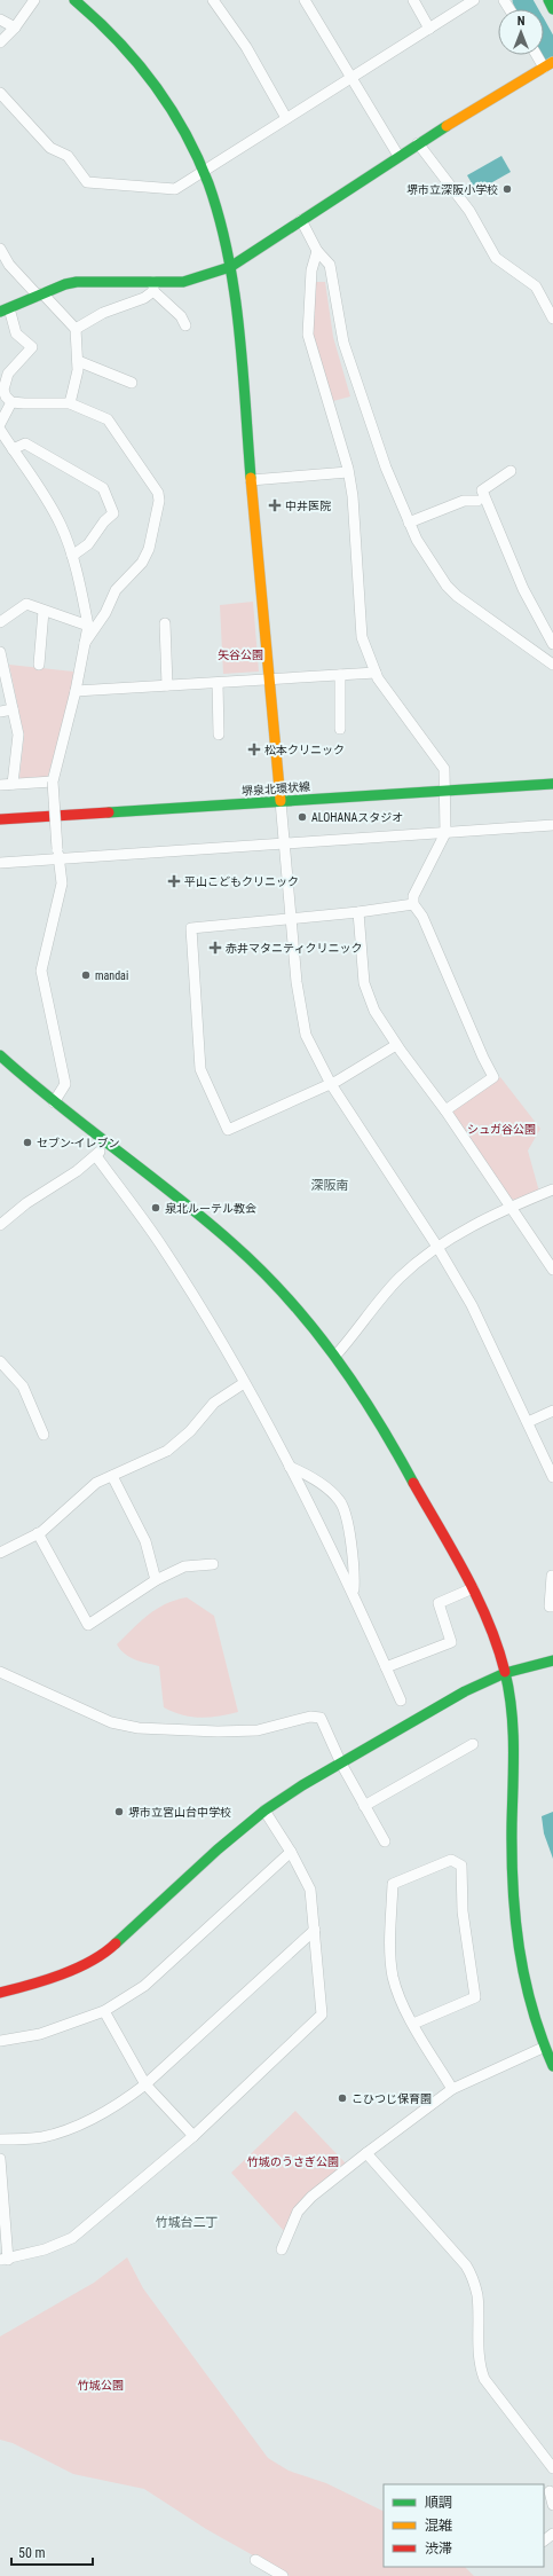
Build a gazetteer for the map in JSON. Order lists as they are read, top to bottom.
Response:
{
  "streets": {
    "street": ["堺泉北環状線"]
  },
  "districts": ["深阪南", "竹城台二丁"],
  "parks": [
    "矢谷公園",
    "シュガ谷公園",
    "竹城のうさぎ公園",
    "竹城公園"
  ],
  "places": {
    "other": [
      "堺市立深阪小学校",
      "ALOHANAスタジオ",
      "mandai",
      "セブン-イレブン",
      "泉北ルーテル教会",
      "堺市立宮山台中学校",
      "こひつじ保育園"
    ],
    "health": [
      "中井医院",
      "松本クリニック",
      "平山こどもクリニック",
      "赤井マタニティクリニック"
    ]
  },
  "legend": ["順調", "混雑", "渋滞"],
  "scale_bar": "50 m",
  "north": "top"
}
